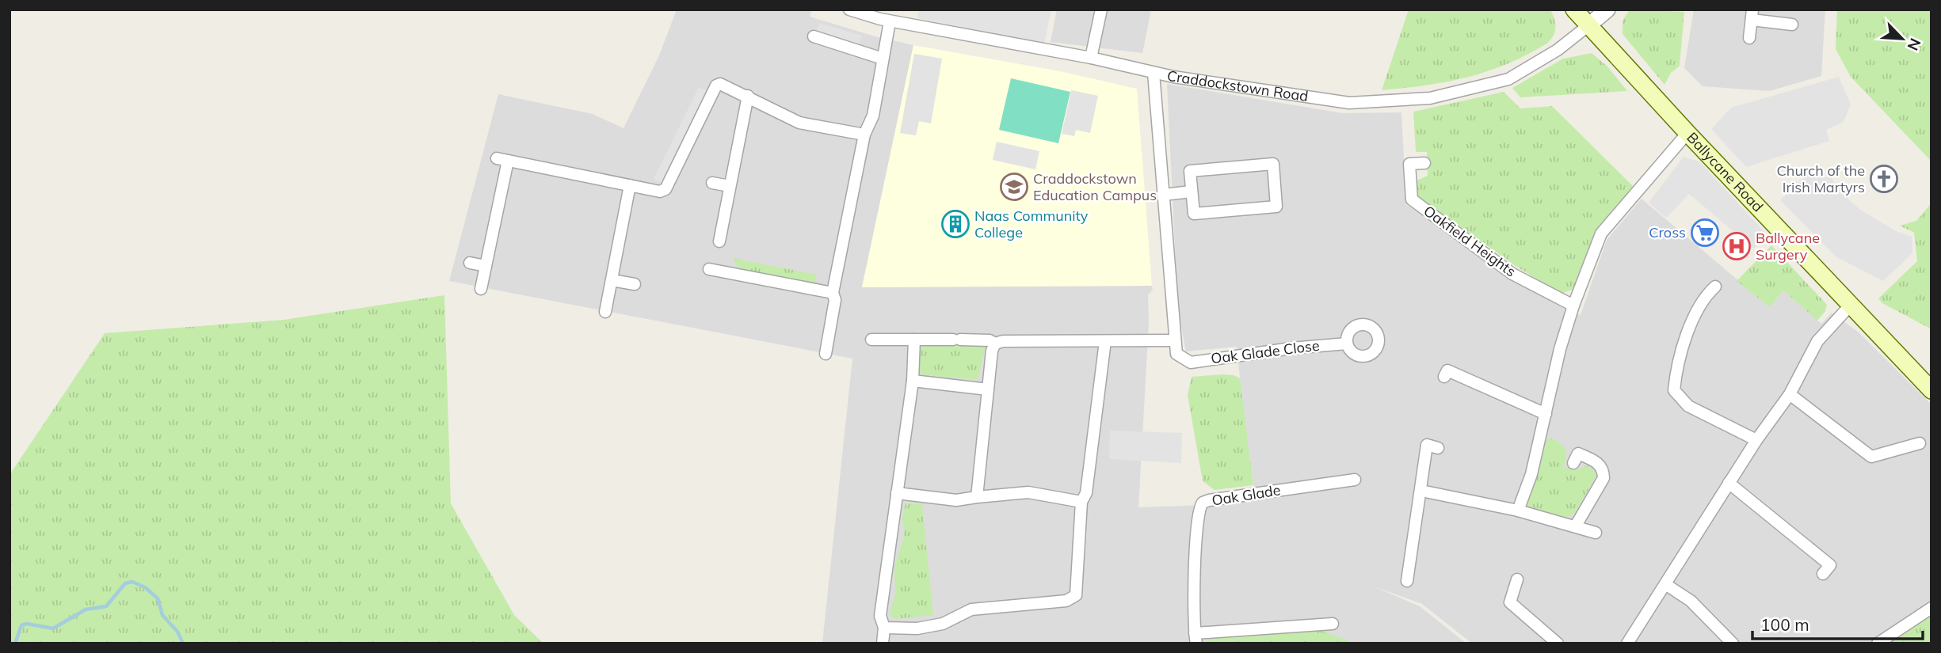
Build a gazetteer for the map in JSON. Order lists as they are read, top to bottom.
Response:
{
  "streets": {
    "main road": ["Ballycane Road"],
    "street": [
      "Craddockstown Road",
      "Oakfield Heights",
      "Oak Glade Close",
      "Oak Glade"
    ]
  },
  "crossings": [
    ["Craddockstown Road", "Ballycane Road"]
  ],
  "places": {
    "church": ["Church of the Irish Martyrs"],
    "school or university": ["Craddockstown Education Campus"],
    "building": ["Naas Community College"],
    "supermarket": ["Cross"],
    "hospital": ["Ballycane Surgery"]
  },
  "scale_bar": "100 m",
  "north": "bottom right"
}
